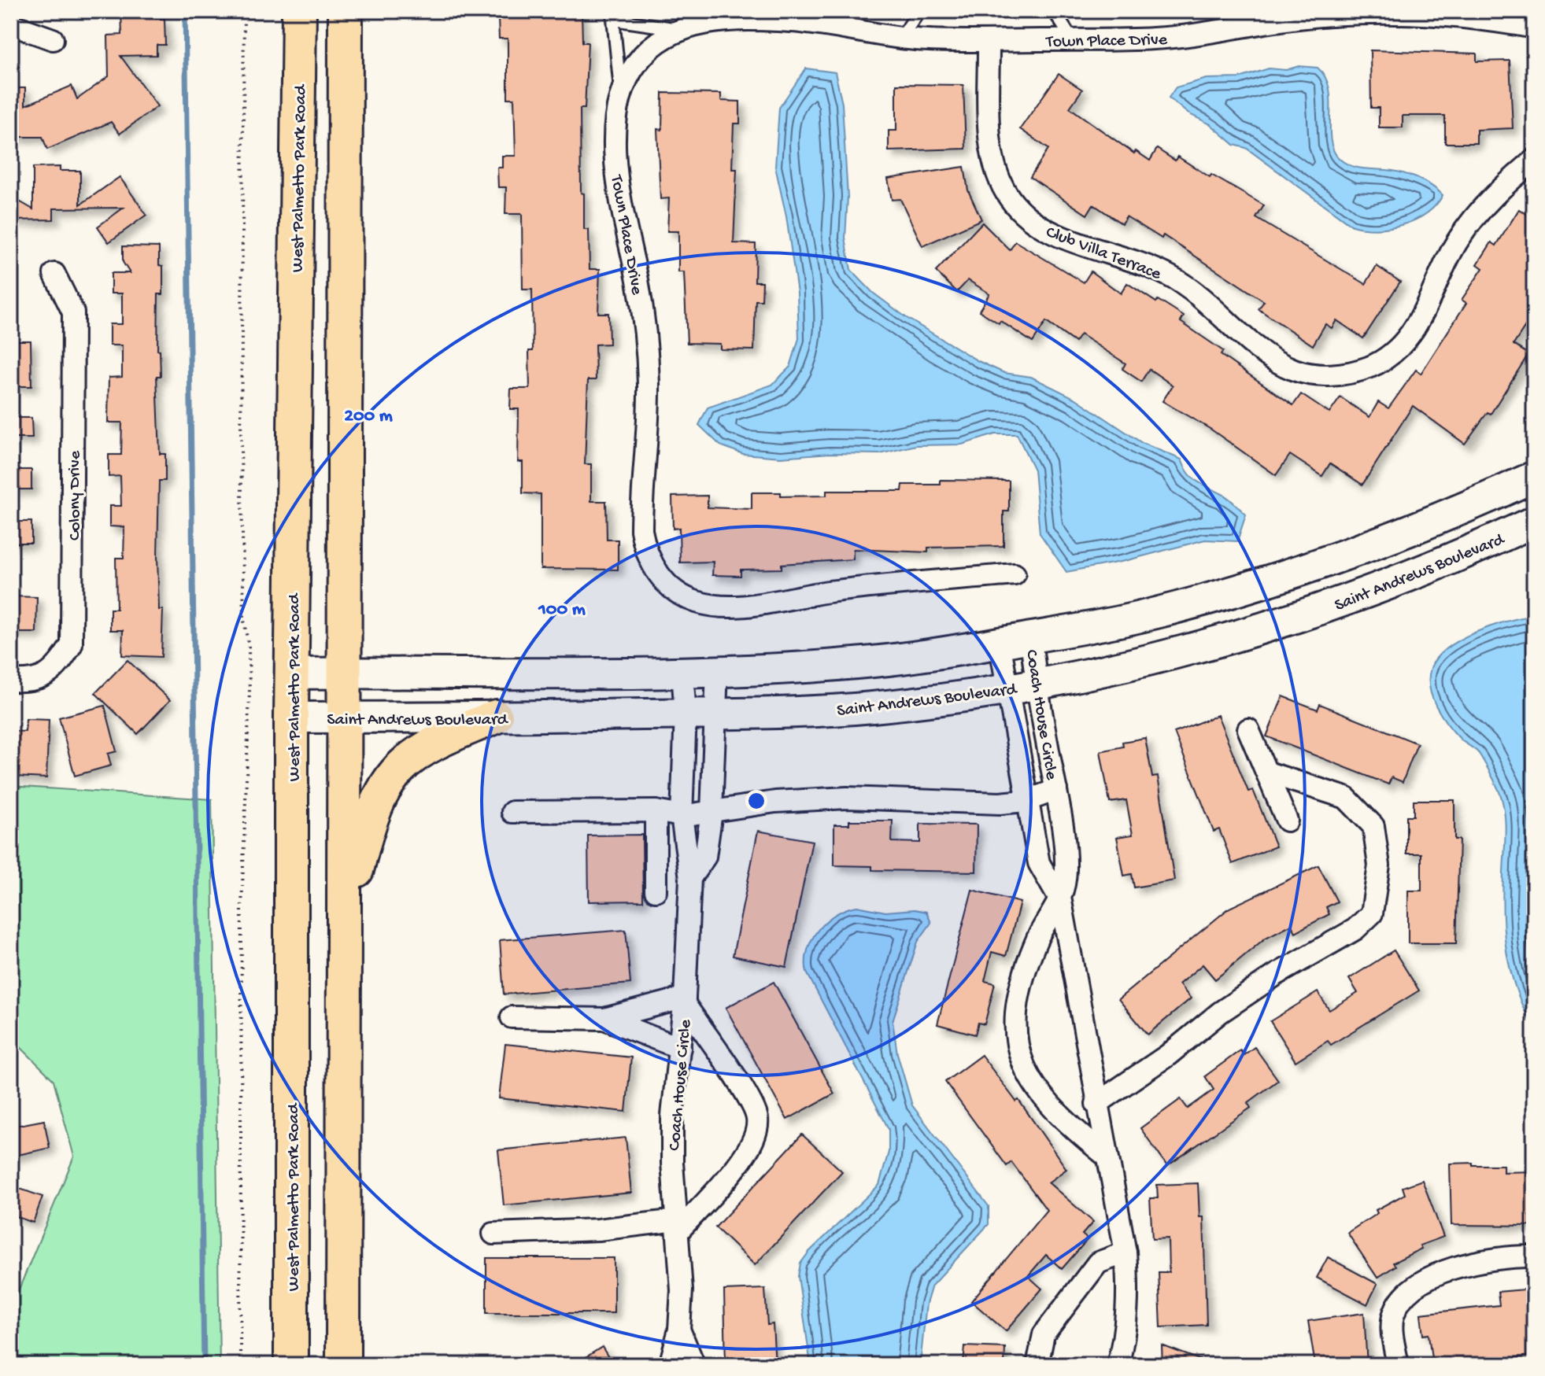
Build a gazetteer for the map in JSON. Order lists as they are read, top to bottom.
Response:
{
  "streets": {
    "main road": ["West Palmetto Park Road"],
    "street": [
      "Town Place Drive",
      "Club Villa Terrace",
      "Colony Drive",
      "Saint Andrews Boulevard",
      "Coach House Circle"
    ]
  },
  "crossings": [
    ["Town Place Drive", "Club Villa Terrace"],
    ["West Palmetto Park Road", "Saint Andrews Boulevard"],
    ["Saint Andrews Boulevard", "Coach House Circle"]
  ],
  "rings": ["200 m", "100 m"]
}
